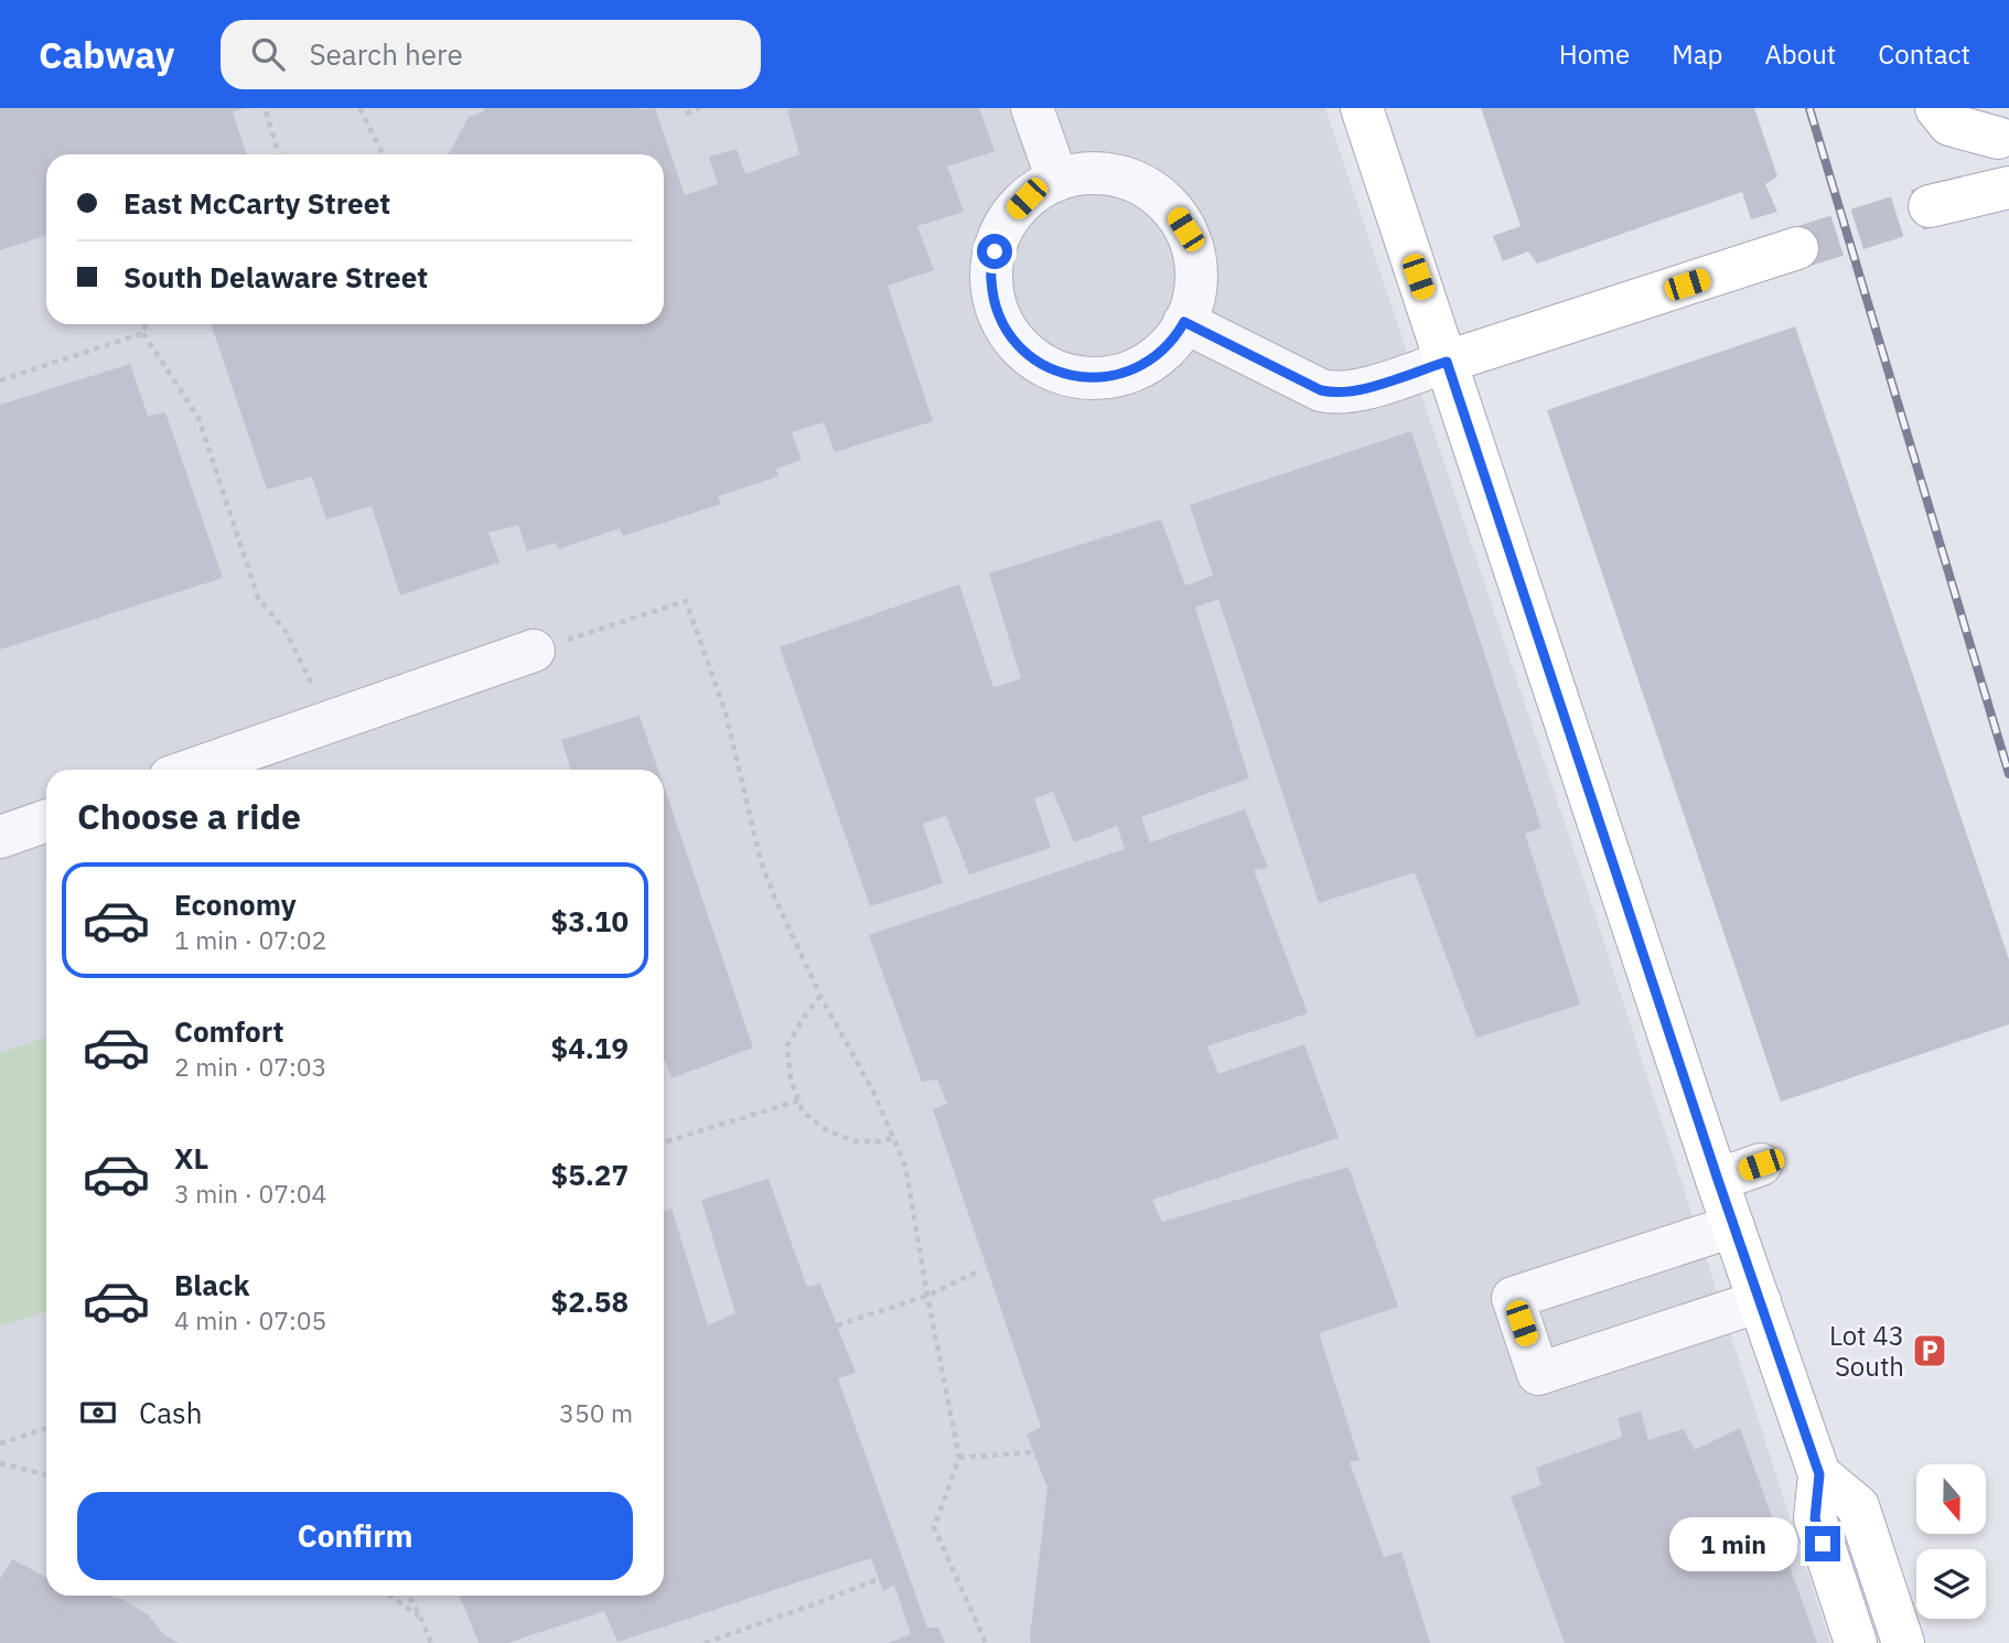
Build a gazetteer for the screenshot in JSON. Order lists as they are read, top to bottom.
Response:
{
  "places": {
    "parking": ["Lot 43 South"]
  },
  "north": "bottom",
  "page": {
    "header": "Cabway",
    "search": "Search here",
    "nav": [
      "Home",
      "Map",
      "About",
      "Contact"
    ],
    "banner": ["East McCarty Street", "South Delaware Street"],
    "heading": "Choose a ride",
    "list": [
      {
        "name": "Economy",
        "note": "1 min · 07:02",
        "value": "$3.10"
      },
      {
        "name": "Comfort",
        "note": "2 min · 07:03",
        "value": "$4.19"
      },
      {
        "name": "XL",
        "note": "3 min · 07:04",
        "value": "$5.27"
      },
      {
        "name": "Black",
        "note": "4 min · 07:05",
        "value": "$2.58"
      }
    ],
    "pay": ["Cash", "350 m"],
    "buttons": "Confirm",
    "bubble": "1 min"
  }
}
